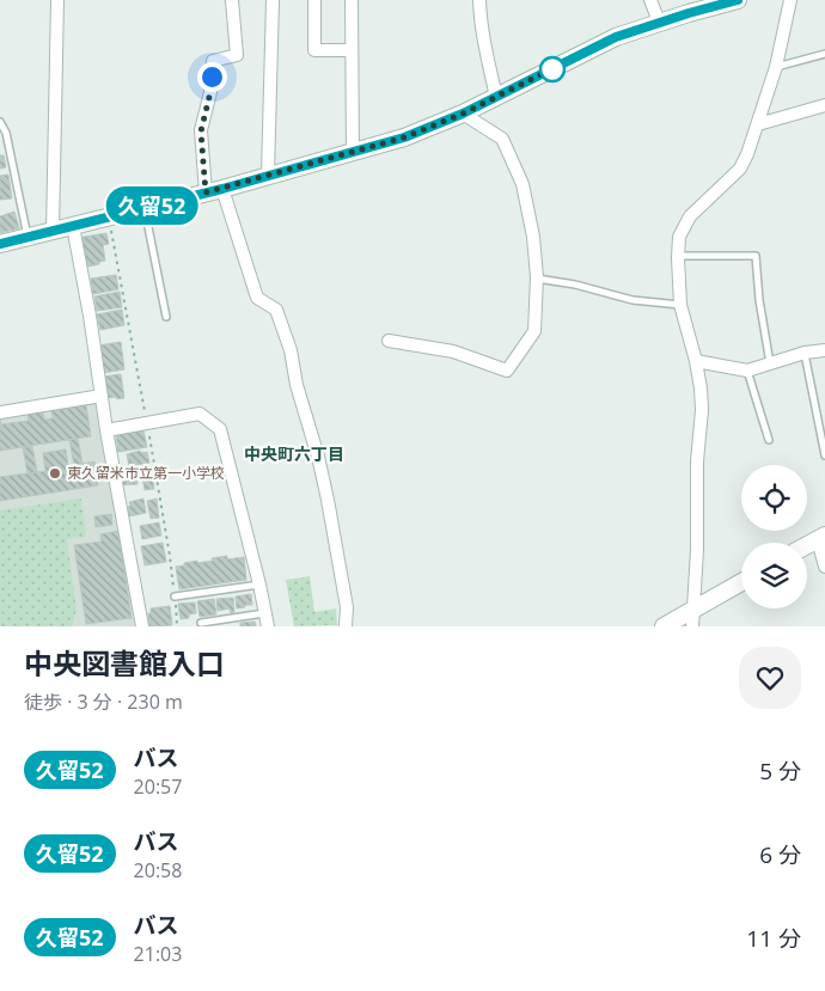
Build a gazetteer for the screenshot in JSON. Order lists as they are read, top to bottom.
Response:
{
  "districts": ["中央町六丁目"],
  "places": ["東久留米市立第一小学校"],
  "lines": ["bus line 久留52"],
  "page": {
    "on_map": "久留52",
    "heading": ["中央図書館入口", "徒歩 · 3 分 · 230 m"],
    "list": [
      {
        "mark": "久留52",
        "name": "バス",
        "note": "20:57",
        "value": "5 分"
      },
      {
        "mark": "久留52",
        "name": "バス",
        "note": "20:58",
        "value": "6 分"
      },
      {
        "mark": "久留52",
        "name": "バス",
        "note": "21:03",
        "value": "11 分"
      }
    ]
  }
}
